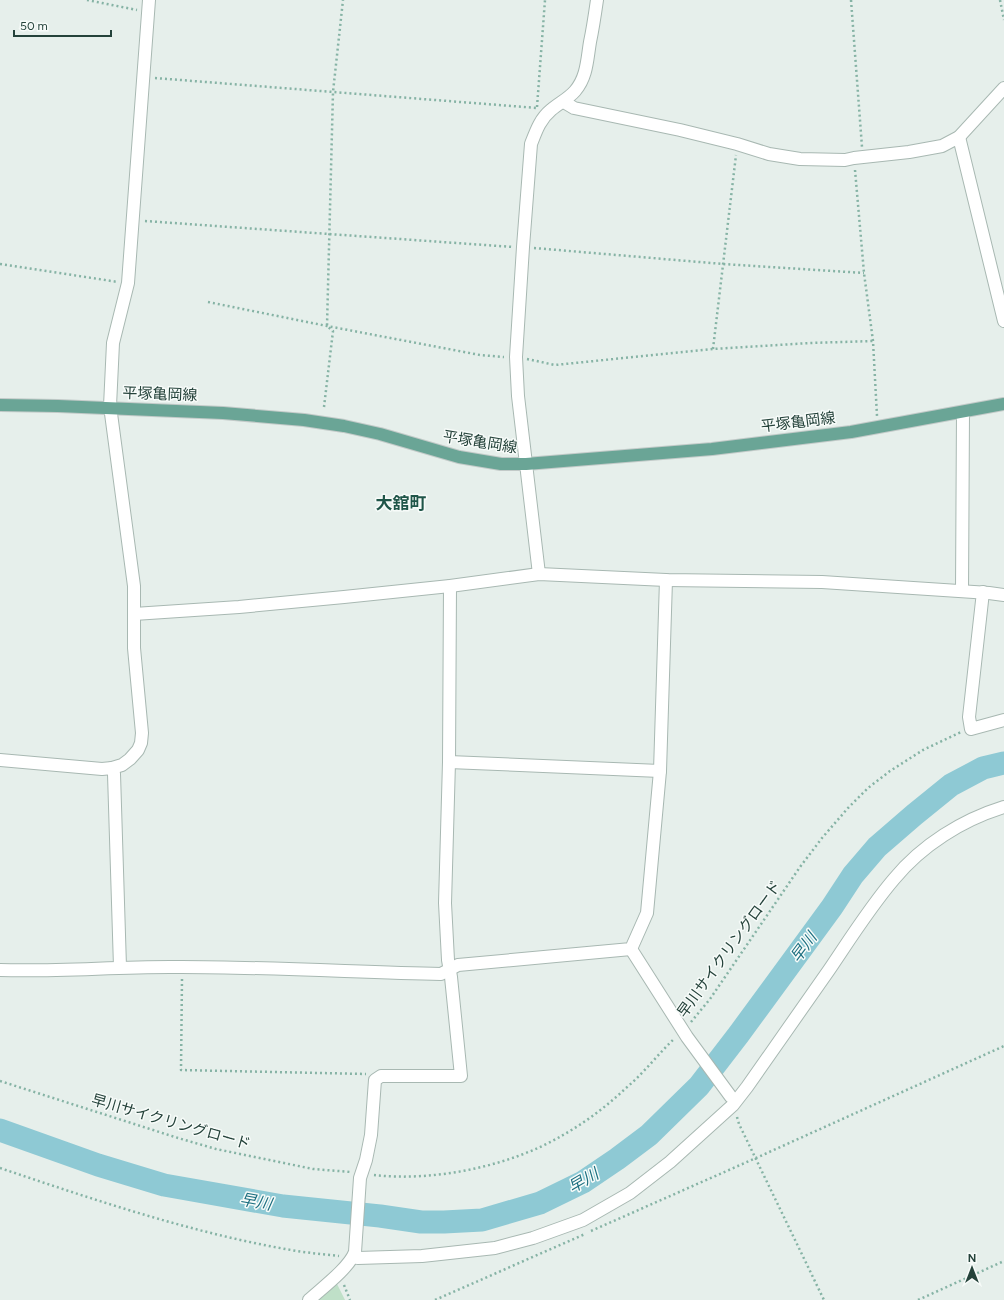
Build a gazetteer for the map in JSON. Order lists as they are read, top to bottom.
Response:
{
  "streets": {
    "main road": ["平塚亀岡線"],
    "path": ["早川サイクリングロード"]
  },
  "districts": ["大舘町"],
  "water": ["早川"],
  "scale_bar": "50 m",
  "north": "top"
}
